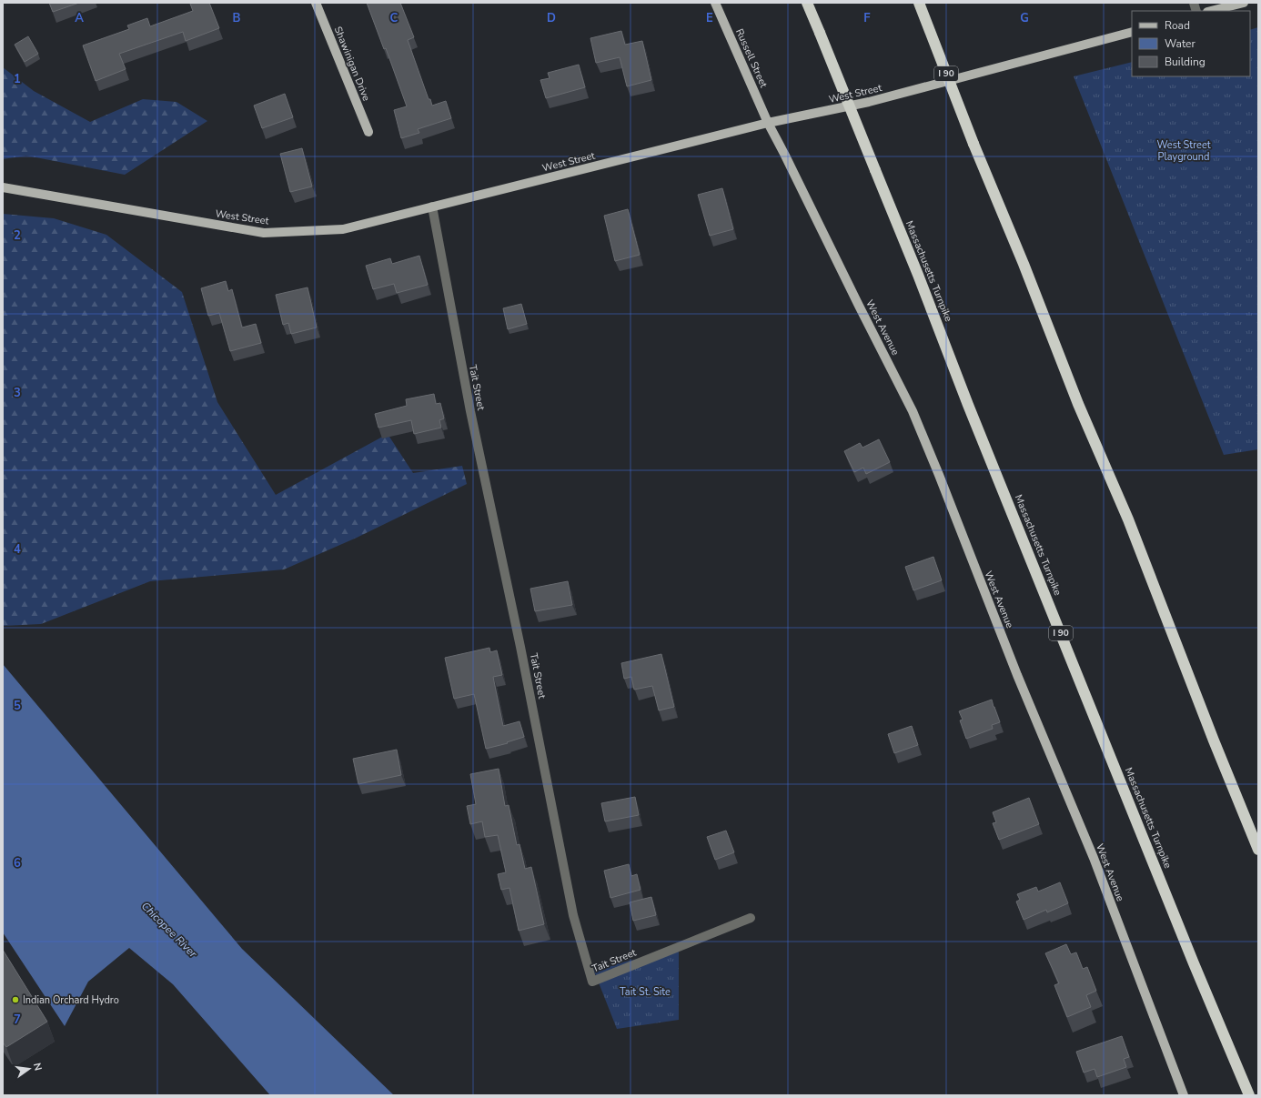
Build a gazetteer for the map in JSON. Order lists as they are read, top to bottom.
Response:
{
  "streets": {
    "highway": ["I 90", "Massachusetts Turnpike"],
    "main road": [
      "Russell Street",
      "Shawinigan Drive",
      "West Street",
      "West Avenue"
    ],
    "street": ["Tait Street"]
  },
  "crossings": [
    ["Russell Street", "West Street"],
    ["Russell Street", "West Avenue"],
    ["West Street", "West Avenue"],
    ["West Street", "Tait Street"]
  ],
  "water": ["Chicopee River"],
  "parks": ["West Street Playground", "Tait St. Site"],
  "places": ["Indian Orchard Hydro"],
  "legend": ["Road", "Water", "Building"],
  "north": "right",
  "grid": {
    "columns": [
      "A",
      "B",
      "C",
      "D",
      "E",
      "F",
      "G"
    ],
    "rows": [
      "1",
      "2",
      "3",
      "4",
      "5",
      "6",
      "7"
    ]
  }
}
